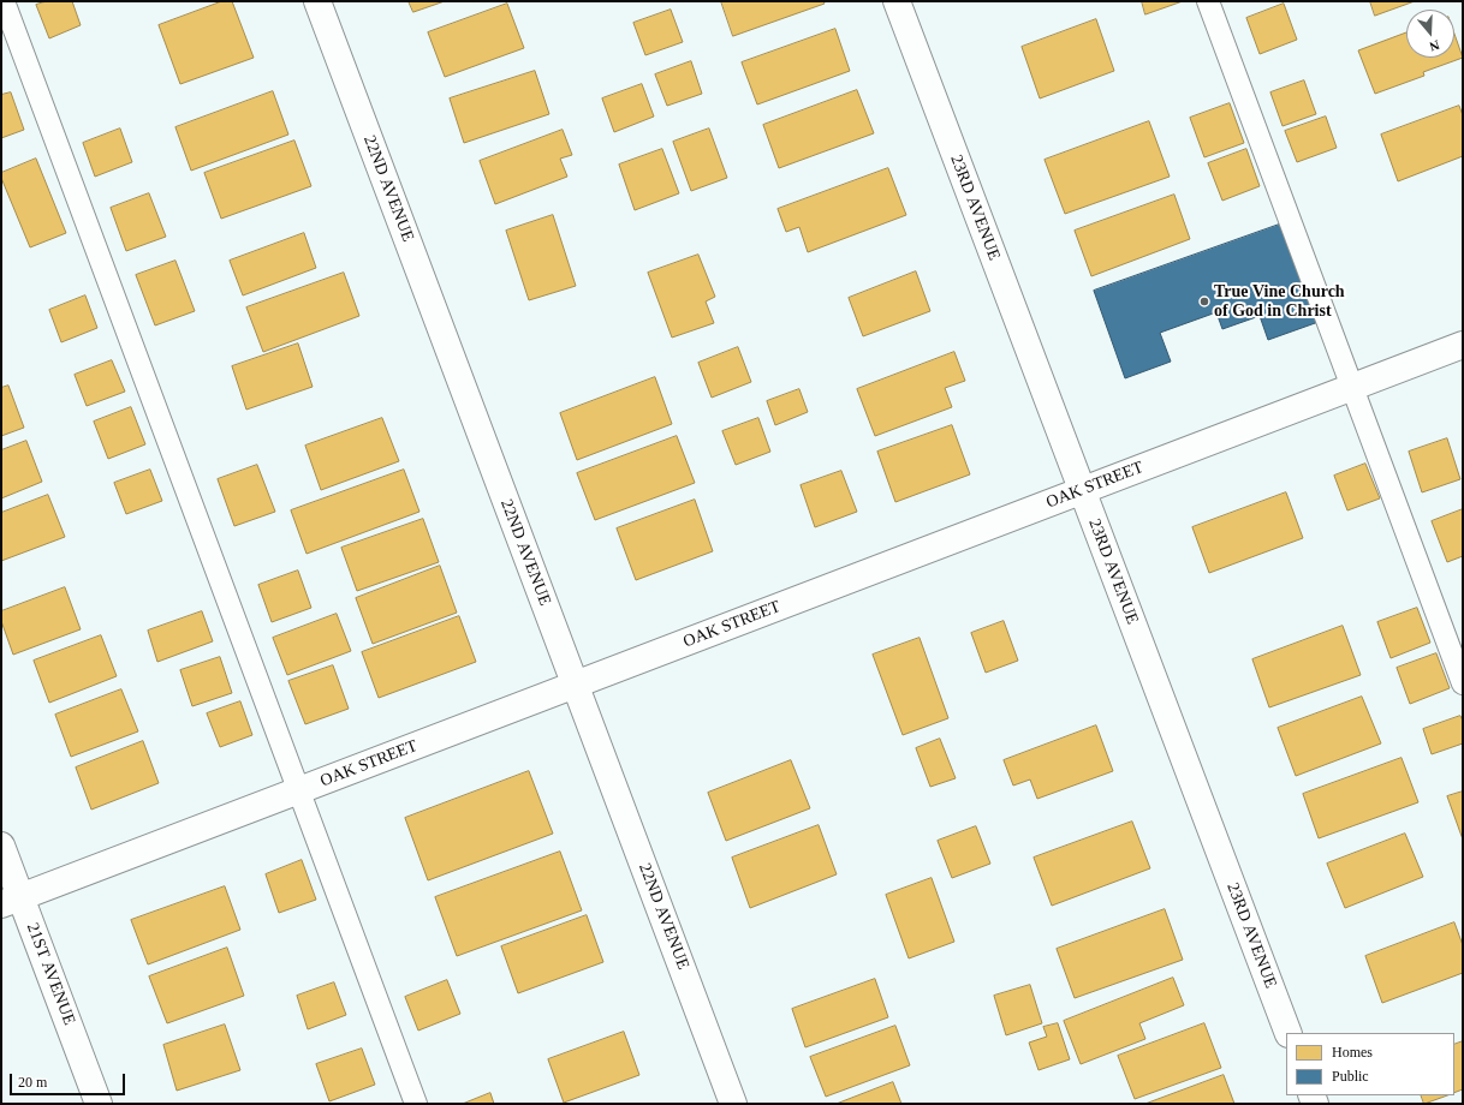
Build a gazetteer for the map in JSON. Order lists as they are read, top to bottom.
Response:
{
  "streets": {
    "street": [
      "22ND AVENUE",
      "23RD AVENUE",
      "OAK STREET",
      "21ST AVENUE"
    ]
  },
  "crossings": [
    ["22ND AVENUE", "OAK STREET"],
    ["23RD AVENUE", "OAK STREET"],
    ["OAK STREET", "21ST AVENUE"]
  ],
  "places": ["True Vine Church of God in Christ"],
  "legend": ["Homes", "Public"],
  "scale_bar": "20 m",
  "north": "bottom"
}
